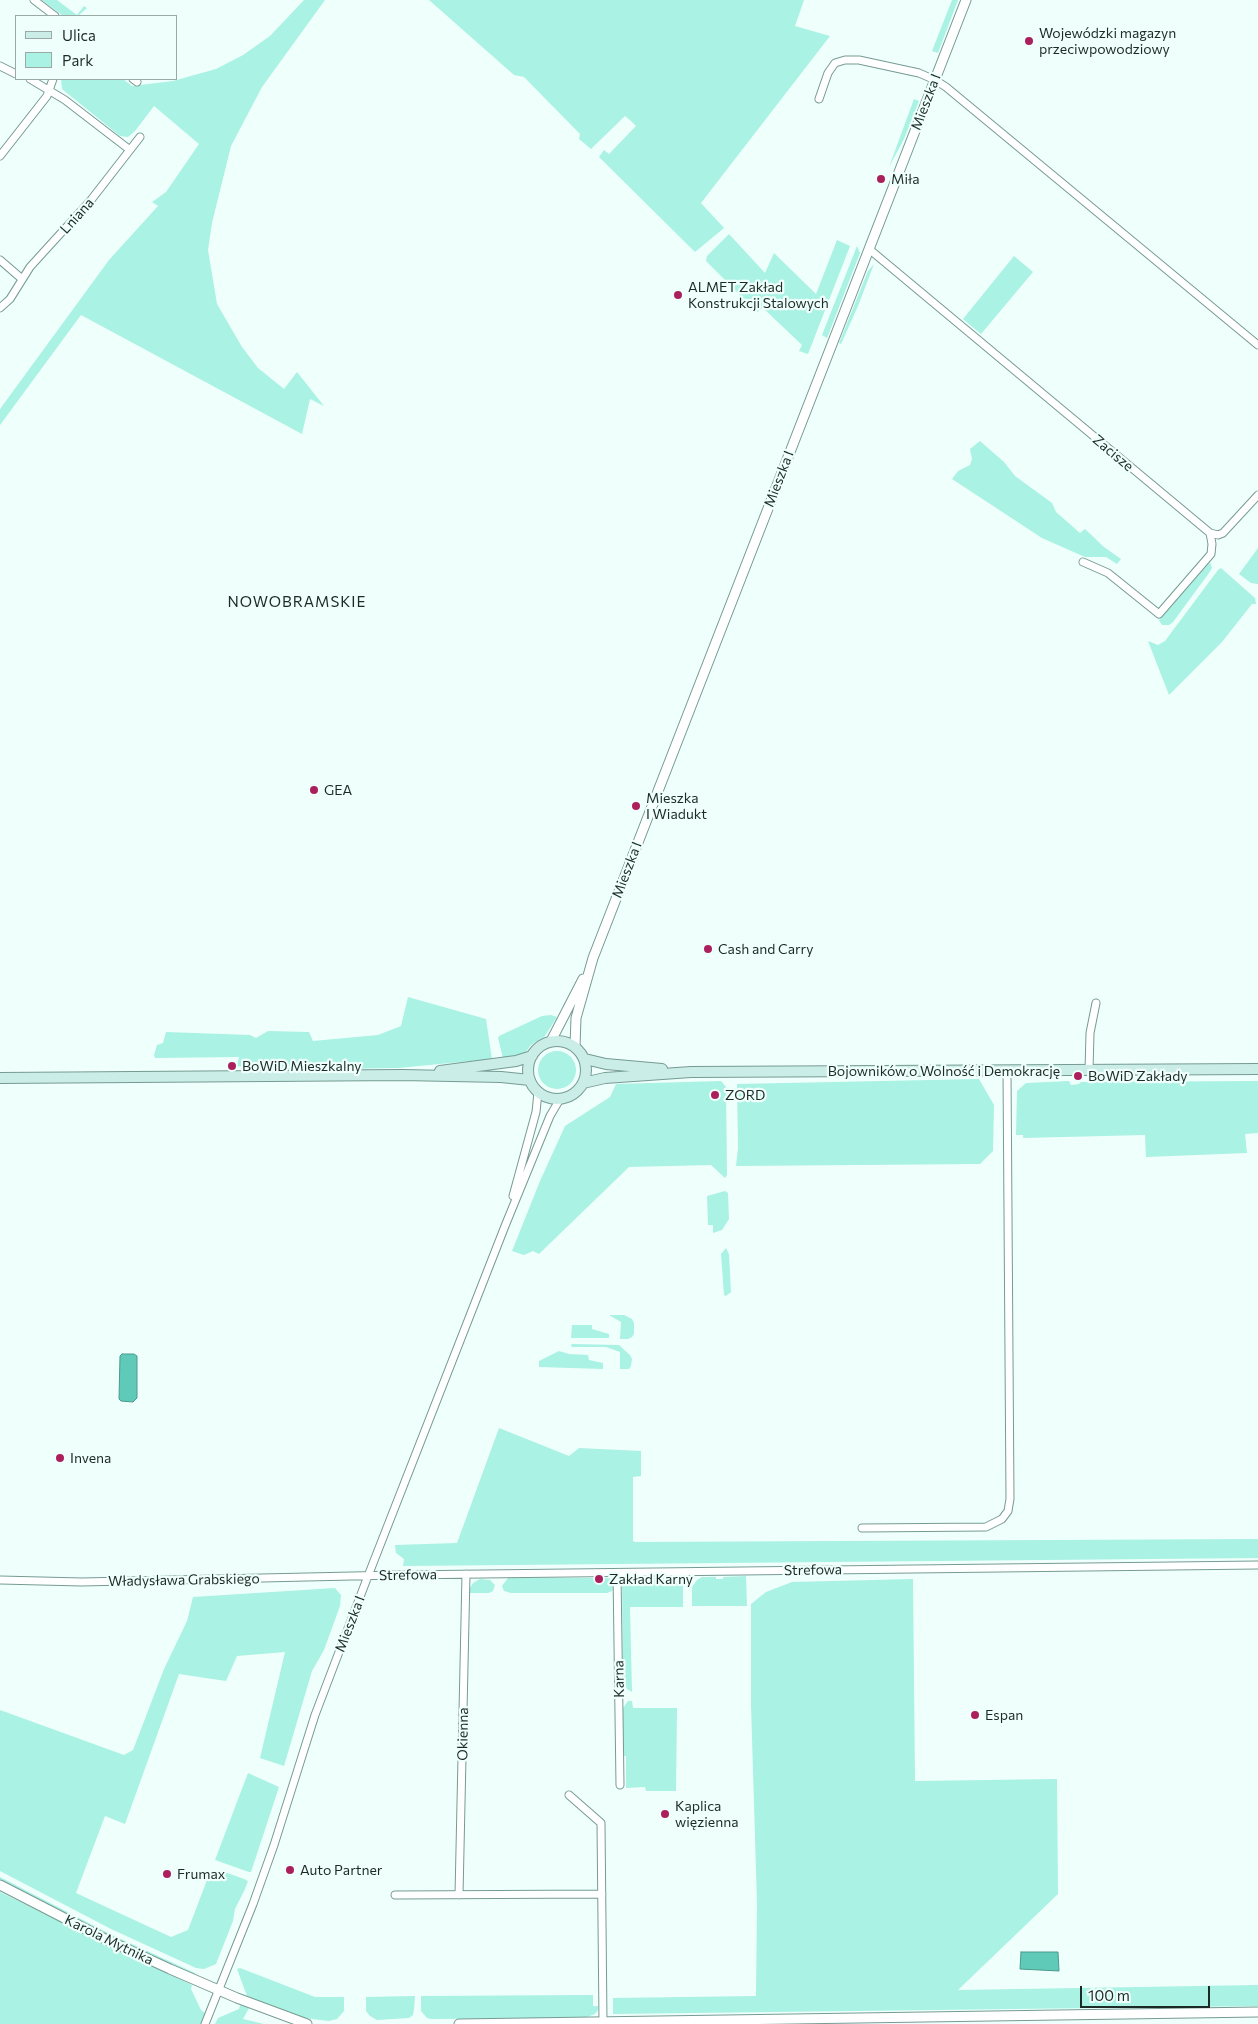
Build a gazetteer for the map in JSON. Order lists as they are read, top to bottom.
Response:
{
  "streets": {
    "main road": ["Bojowników o Wolność i Demokrację"],
    "street": [
      "Mieszka I",
      "Lniana",
      "Zacisze",
      "Strefowa",
      "Władysława Grabskiego",
      "Karna",
      "Okienna",
      "Karola Mytnika"
    ]
  },
  "crossings": [
    ["Mieszka I", "Zacisze"],
    ["Mieszka I", "Bojowników o Wolność i Demokrację"],
    ["Mieszka I", "Strefowa"],
    ["Mieszka I", "Władysława Grabskiego"],
    ["Mieszka I", "Karola Mytnika"],
    ["Strefowa", "Władysława Grabskiego"],
    ["Strefowa", "Karna"],
    ["Strefowa", "Okienna"]
  ],
  "districts": ["NOWOBRAMSKIE"],
  "places": [
    "Wojewódzki magazyn przeciwpowodziowy",
    "Miła",
    "ALMET Zakład Konstrukcji Stalowych",
    "GEA",
    "Mieszka I Wiadukt",
    "Cash and Carry",
    "BoWiD Mieszkalny",
    "BoWiD Zakłady",
    "ZORD",
    "Invena",
    "Zakład Karny",
    "Espan",
    "Kaplica więzienna",
    "Auto Partner",
    "Frumax"
  ],
  "legend": ["Ulica", "Park"],
  "scale_bar": "100 m"
}
